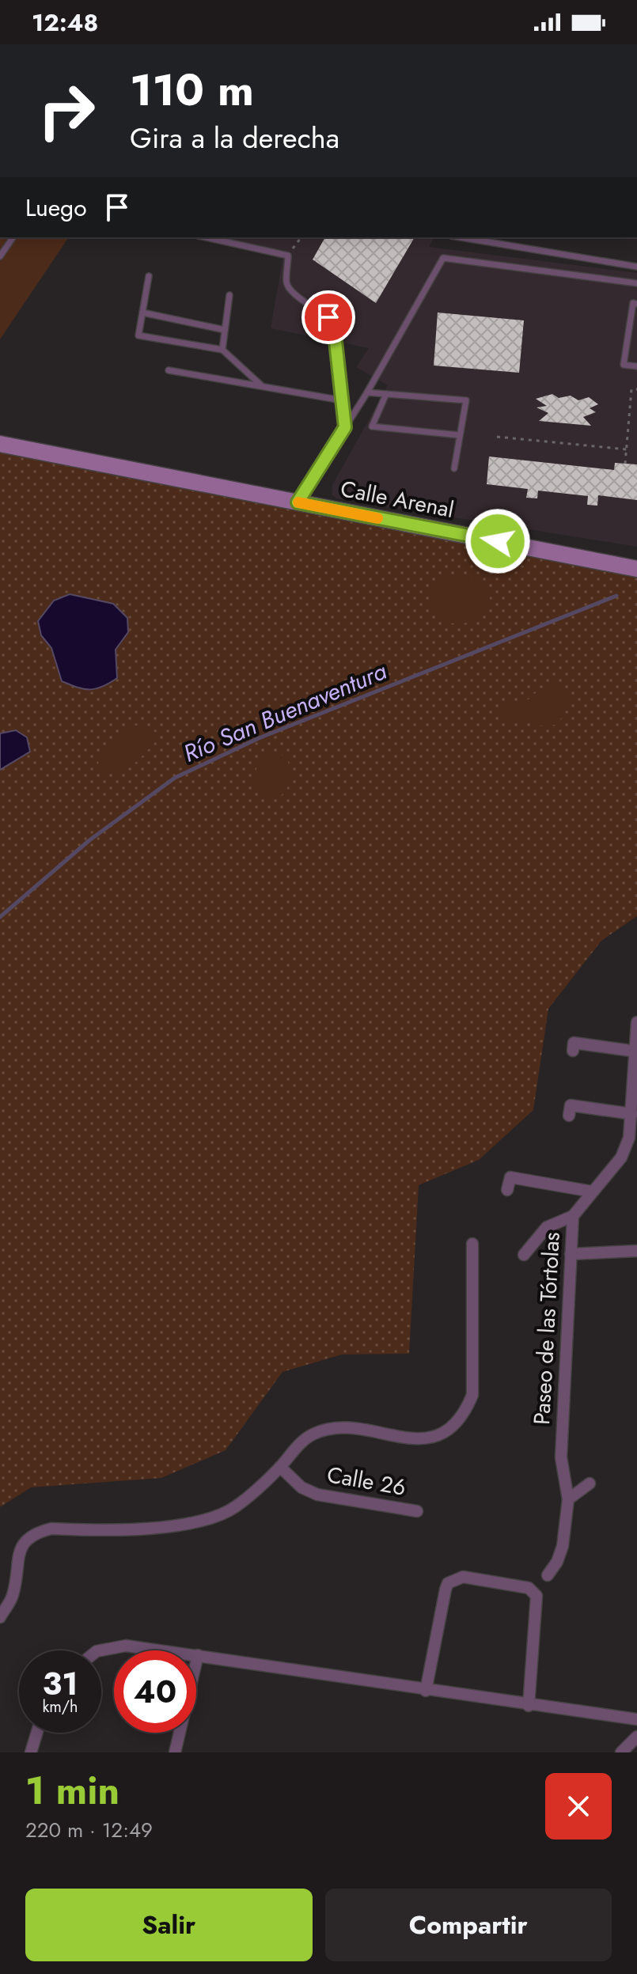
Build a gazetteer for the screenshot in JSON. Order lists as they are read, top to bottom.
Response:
{
  "streets": {
    "street": ["Calle Arenal", "Paseo de las Tórtolas", "Calle 26"]
  },
  "water": ["Río San Buenaventura"],
  "page": {
    "status": "12:48",
    "turn": ["110 m", "Gira a la derecha"],
    "then": "Luego",
    "speed": "31 km/h",
    "limit": "40",
    "heading": ["1 min", "220 m · 12:49"],
    "buttons": ["Salir", "Compartir"]
  }
}
